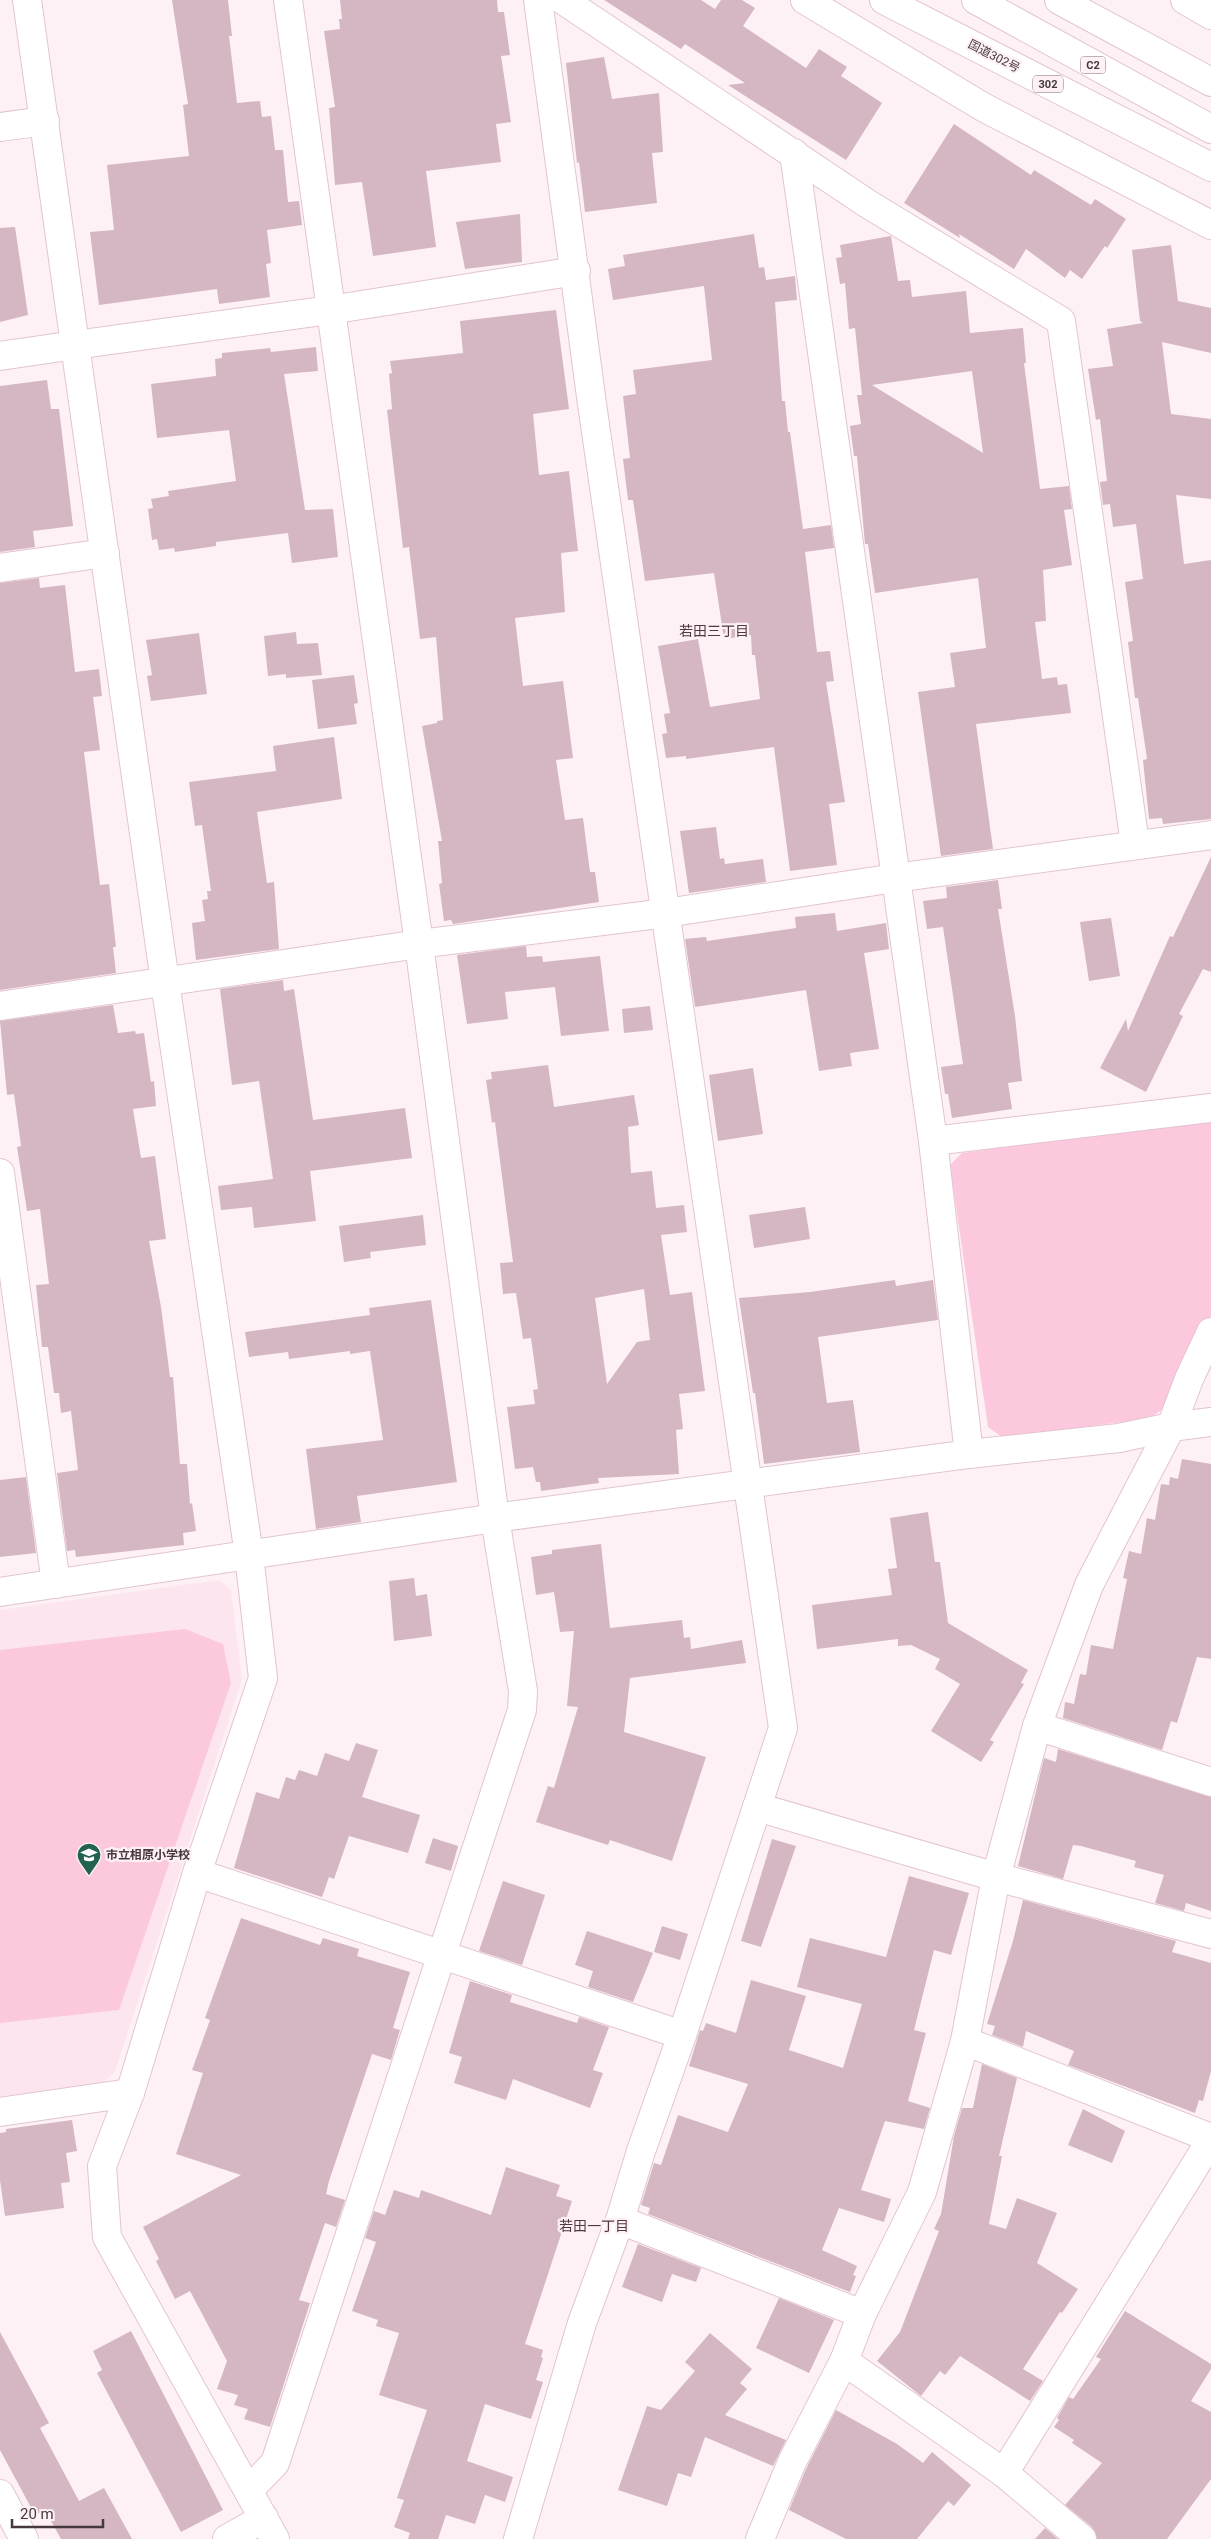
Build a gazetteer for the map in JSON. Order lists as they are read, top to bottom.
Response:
{
  "streets": {
    "main road": ["国道302号", "C2", "302"]
  },
  "districts": ["若田三丁目", "若田一丁目"],
  "places": {
    "school or university": ["市立相原小学校"]
  },
  "scale_bar": "20 m"
}
